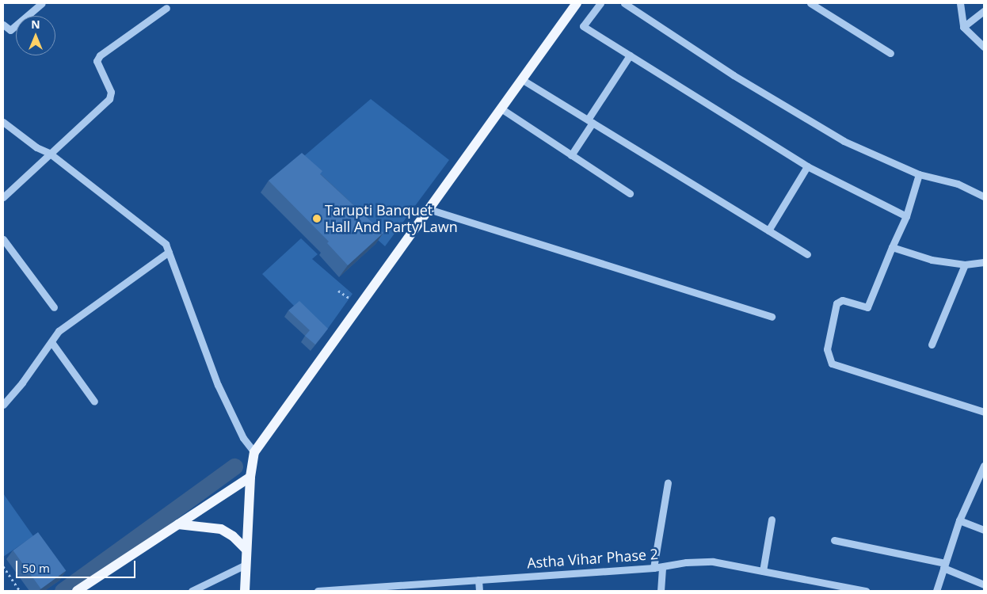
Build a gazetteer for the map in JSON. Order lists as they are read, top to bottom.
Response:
{
  "streets": {
    "street": ["Astha Vihar Phase 2"]
  },
  "places": ["Tarupti Banquet Hall And Party Lawn"],
  "scale_bar": "50 m",
  "north": "top"
}
